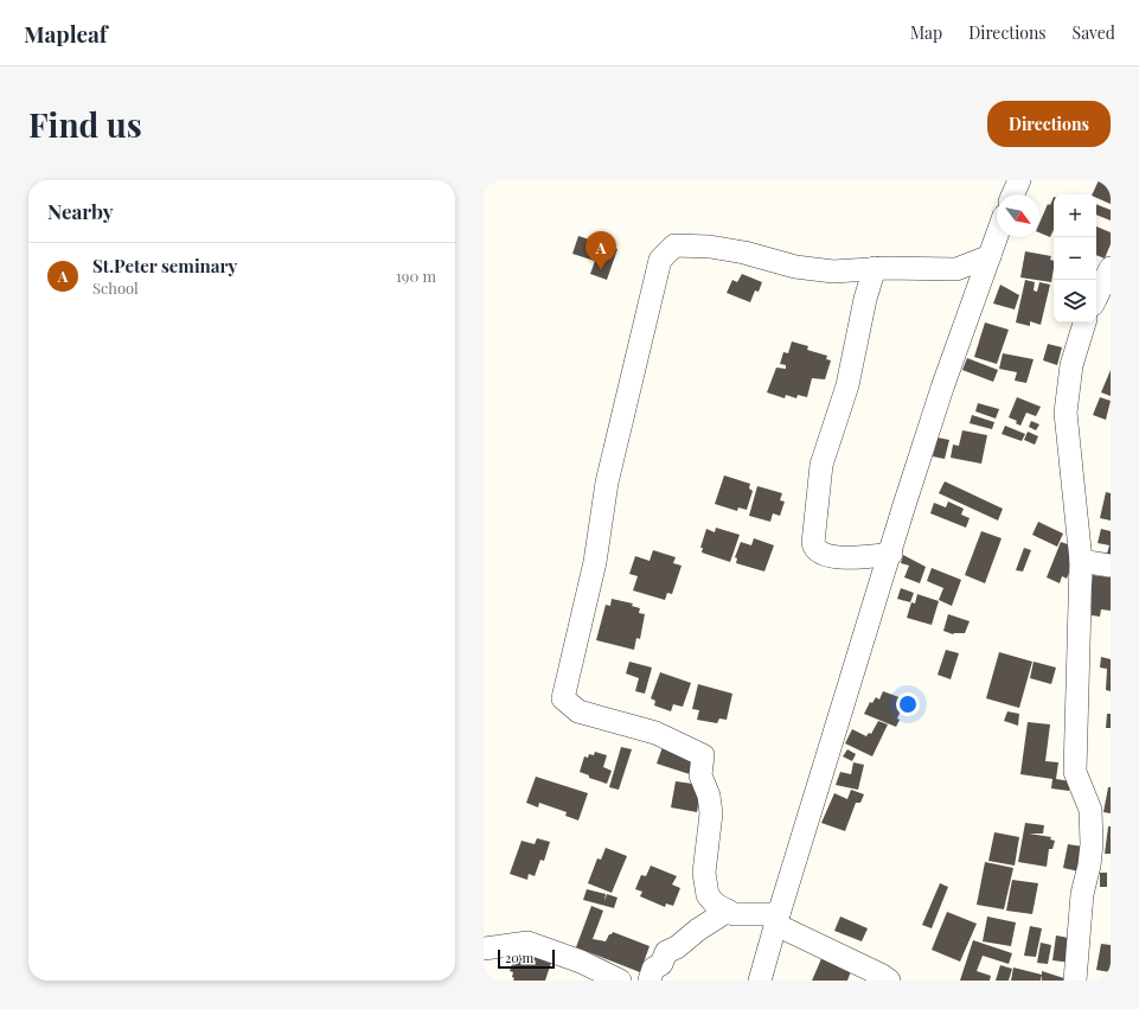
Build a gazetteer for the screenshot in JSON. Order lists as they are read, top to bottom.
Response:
{
  "scale_bar": "20 m",
  "north": "bottom right",
  "page": {
    "header": "Mapleaf",
    "nav": ["Map", "Directions", "Saved"],
    "buttons": "Directions",
    "title": "Find us",
    "heading": "Nearby",
    "map_buttons": ["+", "−"],
    "pins": "A",
    "list": [
      {
        "mark": "A",
        "name": "St.Peter seminary",
        "note": "School",
        "value": "190 m"
      }
    ],
    "scale": "20 m"
  }
}
